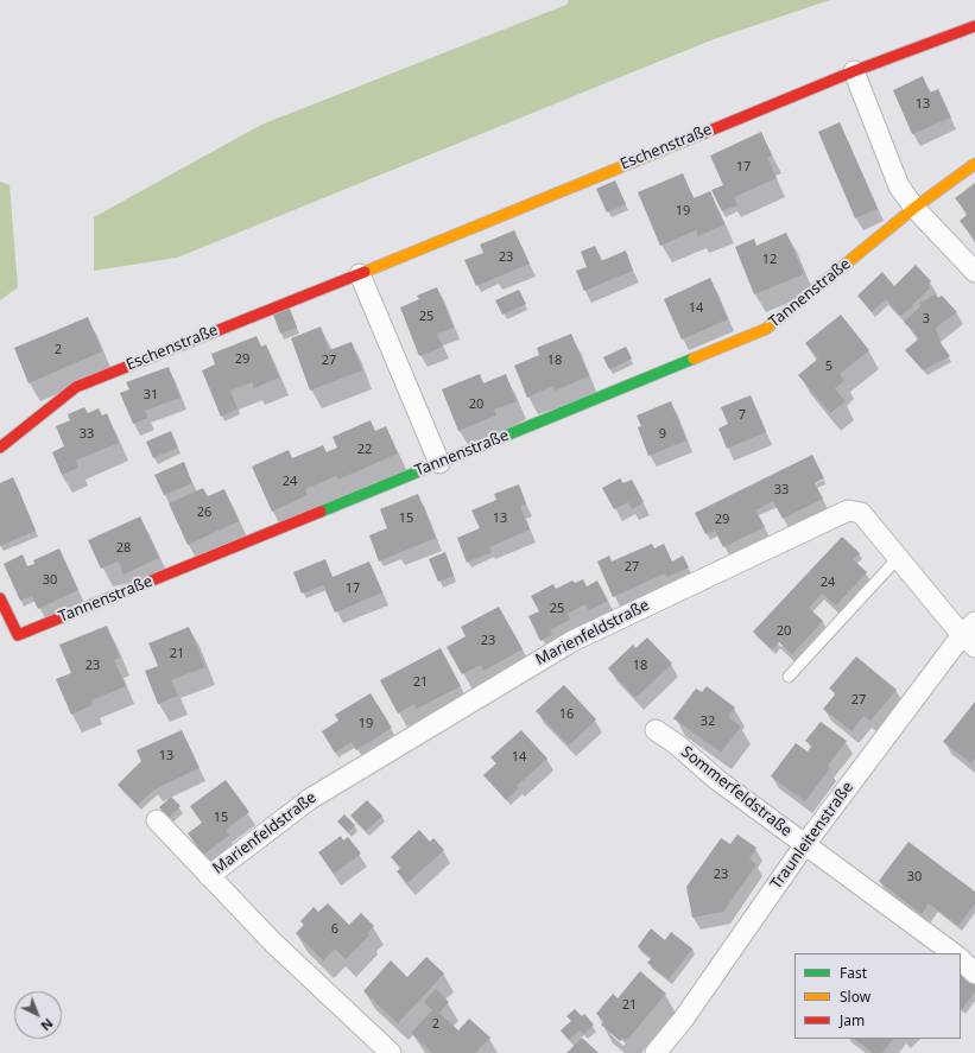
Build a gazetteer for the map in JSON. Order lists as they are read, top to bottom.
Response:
{
  "streets": {
    "street": [
      "Eschenstraße",
      "Tannenstraße",
      "Marienfeldstraße",
      "Sommerfeldstraße",
      "Traunleitenstraße"
    ]
  },
  "crossings": [
    ["Marienfeldstraße", "Traunleitenstraße"],
    ["Sommerfeldstraße", "Traunleitenstraße"]
  ],
  "house_numbers": [
    "13",
    "17",
    "19",
    "23",
    "12",
    "14",
    "25",
    "3",
    "2",
    "29",
    "27",
    "18",
    "5",
    "31",
    "20",
    "7",
    "33",
    "9",
    "22",
    "24",
    "33",
    "26",
    "15",
    "13",
    "29",
    "28",
    "27",
    "30",
    "24",
    "17",
    "25",
    "20",
    "23",
    "21",
    "23",
    "18",
    "21",
    "27",
    "16",
    "32",
    "19",
    "13",
    "14",
    "15",
    "23",
    "30",
    "6",
    "21",
    "2"
  ],
  "legend": ["Fast", "Slow", "Jam"],
  "north": "bottom right"
}
